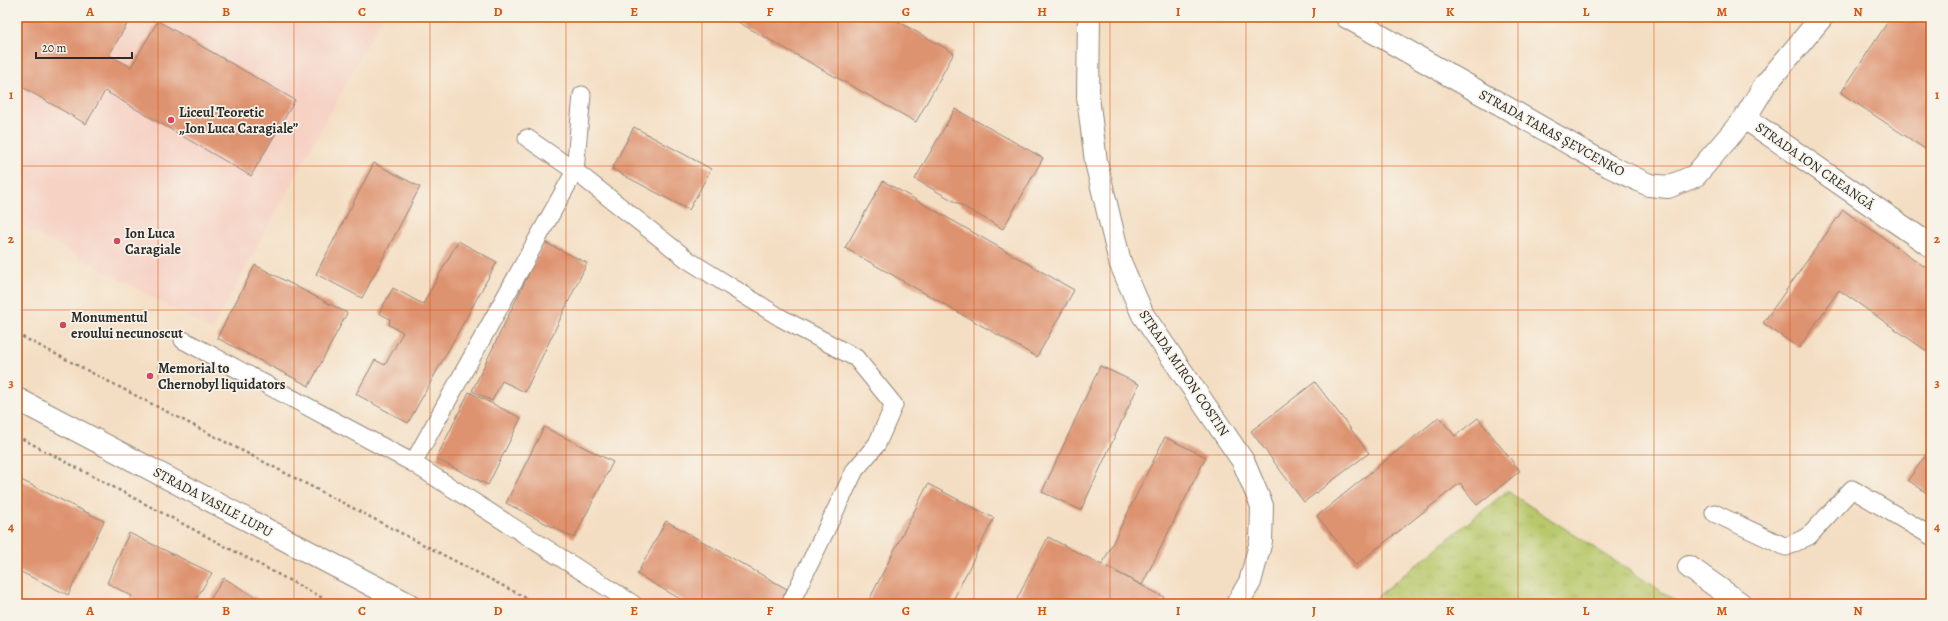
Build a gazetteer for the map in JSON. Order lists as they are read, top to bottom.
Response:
{
  "streets": {
    "street": [
      "STRADA TARAS ȘEVCENKO",
      "STRADA ION CREANGĂ",
      "STRADA MIRON COSTIN",
      "STRADA VASILE LUPU"
    ]
  },
  "crossings": [
    ["STRADA TARAS ȘEVCENKO", "STRADA ION CREANGĂ"]
  ],
  "places": [
    "Liceul Teoretic „Ion Luca Caragiale”",
    "Ion Luca Caragiale",
    "Monumentul eroului necunoscut",
    "Memorial to Chernobyl liquidators"
  ],
  "scale_bar": "20 m",
  "grid": {
    "columns": [
      "A",
      "B",
      "C",
      "D",
      "E",
      "F",
      "G",
      "H",
      "I",
      "J",
      "K",
      "L",
      "M",
      "N"
    ],
    "rows": [
      "1",
      "2",
      "3",
      "4"
    ]
  }
}
